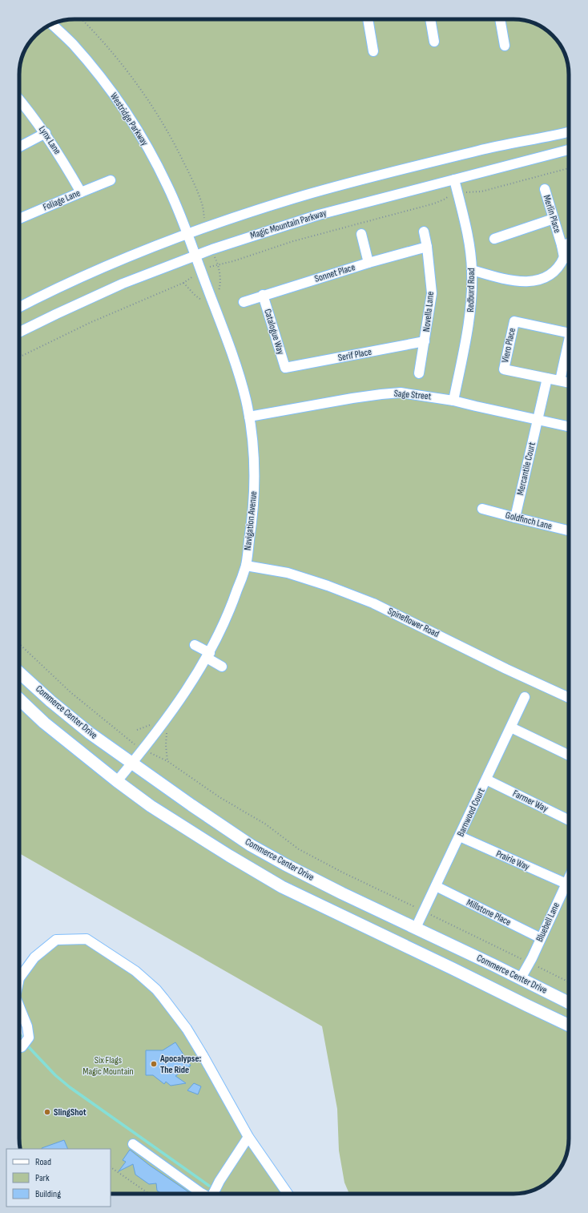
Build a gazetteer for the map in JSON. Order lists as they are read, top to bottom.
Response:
{
  "streets": {
    "main road": ["Commerce Center Drive"],
    "street": [
      "Westridge Parkway",
      "Lynx Lane",
      "Foliage Lane",
      "Merlin Place",
      "Magic Mountain Parkway",
      "Sonnet Place",
      "Redburd Road",
      "Novella Lane",
      "Catalogue Way",
      "Viero Place",
      "Serif Place",
      "Sage Street",
      "Mercantile Court",
      "Navigation Avenue",
      "Goldfinch Lane",
      "Spineflower Road",
      "Farmer Way",
      "Barnwood Court",
      "Prairie Way",
      "Millstone Place",
      "Bluebell Lane"
    ]
  },
  "crossings": [
    ["Westridge Parkway", "Navigation Avenue"],
    ["Lynx Lane", "Foliage Lane"],
    ["Magic Mountain Parkway", "Redburd Road"],
    ["Magic Mountain Parkway", "Navigation Avenue"],
    ["Sonnet Place", "Novella Lane"],
    ["Sonnet Place", "Catalogue Way"],
    ["Redburd Road", "Sage Street"],
    ["Novella Lane", "Serif Place"],
    ["Catalogue Way", "Serif Place"],
    ["Viero Place", "Mercantile Court"],
    ["Sage Street", "Mercantile Court"],
    ["Sage Street", "Navigation Avenue"],
    ["Mercantile Court", "Goldfinch Lane"],
    ["Navigation Avenue", "Spineflower Road"],
    ["Navigation Avenue", "Commerce Center Drive"],
    ["Commerce Center Drive", "Barnwood Court"],
    ["Commerce Center Drive", "Bluebell Lane"],
    ["Farmer Way", "Barnwood Court"],
    ["Barnwood Court", "Prairie Way"],
    ["Barnwood Court", "Millstone Place"],
    ["Prairie Way", "Bluebell Lane"],
    ["Millstone Place", "Bluebell Lane"]
  ],
  "parks": ["Six Flags Magic Mountain"],
  "places": ["Apocalypse: The Ride", "SlingShot"],
  "legend": ["Road", "Park", "Building"]
}
